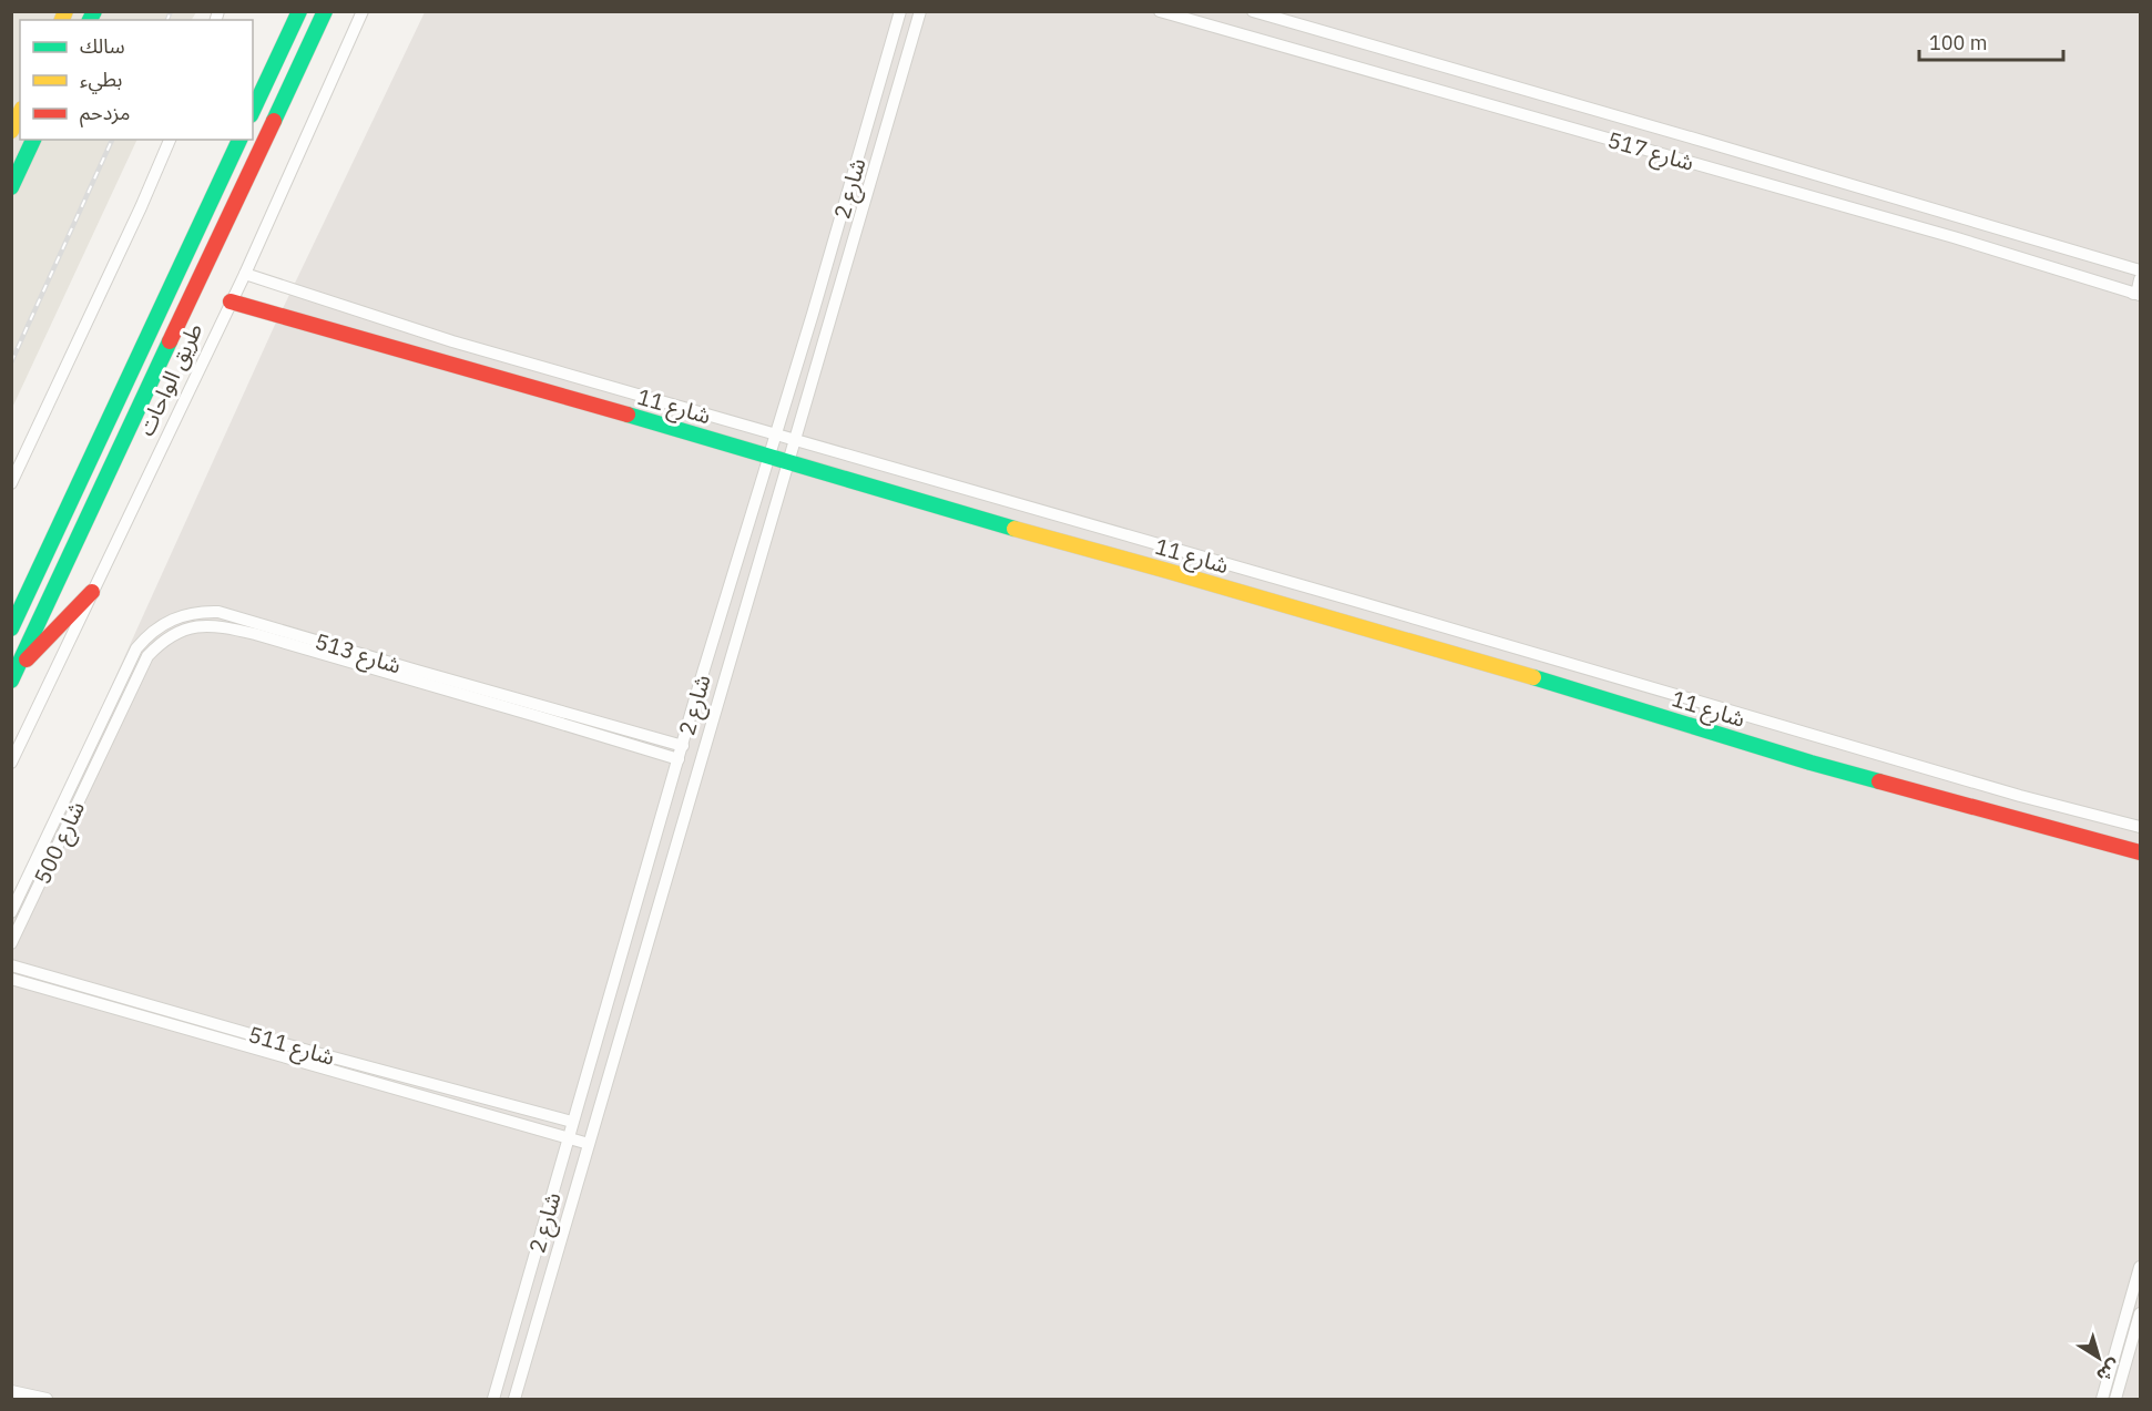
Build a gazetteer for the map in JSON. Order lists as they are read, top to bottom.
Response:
{
  "streets": {
    "main road": ["طريق الواحات", "شارع 11"],
    "street": [
      "شارع 517",
      "شارع 2",
      "شارع 513",
      "شارع 500",
      "شارع 511"
    ]
  },
  "crossings": [
    ["شارع 2", "شارع 11"],
    ["شارع 2", "شارع 513"],
    ["شارع 2", "شارع 511"],
    ["طريق الواحات", "شارع 11"],
    ["شارع 513", "شارع 500"]
  ],
  "legend": ["سالك", "بطيء", "مزدحم"],
  "scale_bar": "100 m",
  "north": "bottom right"
}
